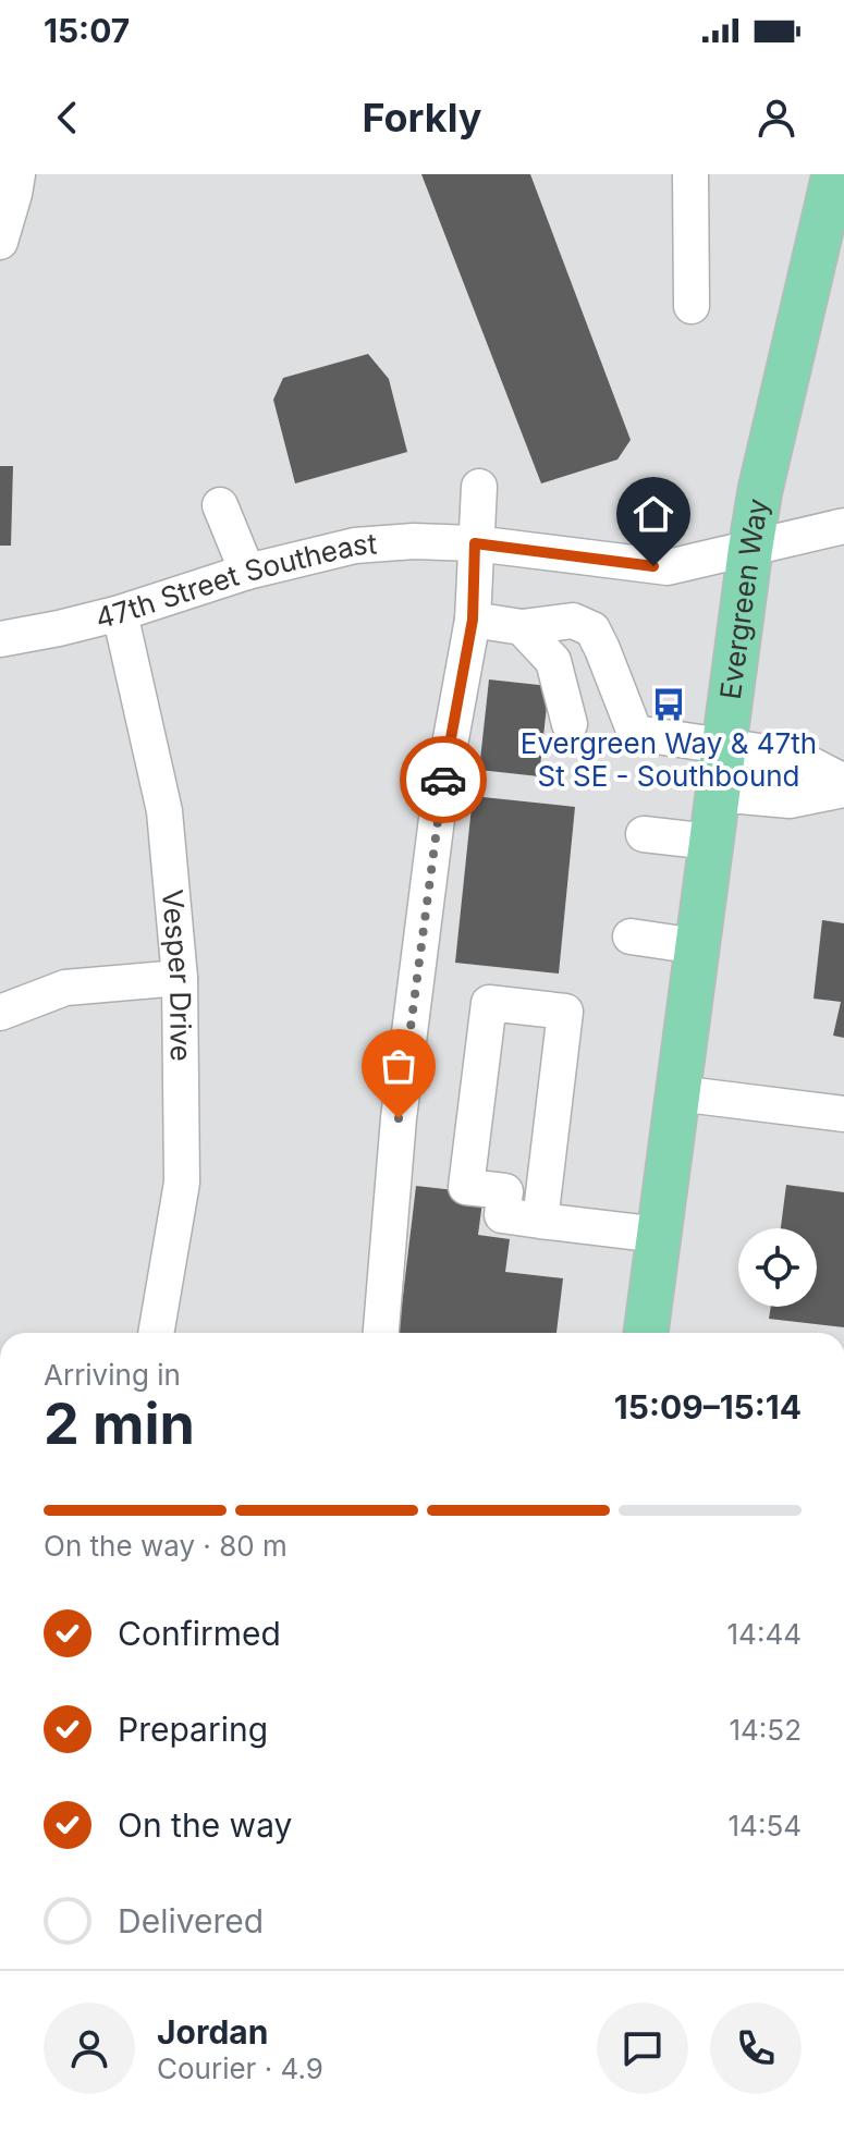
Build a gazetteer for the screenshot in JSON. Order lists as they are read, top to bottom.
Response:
{
  "streets": {
    "main road": ["Evergreen Way"],
    "street": ["47th Street Southeast", "Vesper Drive"]
  },
  "crossings": [
    ["47th Street Southeast", "Evergreen Way"],
    ["47th Street Southeast", "Vesper Drive"]
  ],
  "places": {
    "bus stop": ["Evergreen Way & 47th St SE - Southbound"]
  },
  "page": {
    "status": "15:07",
    "header": "Forkly",
    "heading": ["2 min", "Arriving in", "15:09–15:14"],
    "panel": ["Jordan", "Courier · 4.9"],
    "bar": "On the way · 80 m",
    "list": [
      ["Confirmed", "14:44"],
      ["Preparing", "14:52"],
      ["On the way", "14:54"],
      "Delivered"
    ]
  }
}
